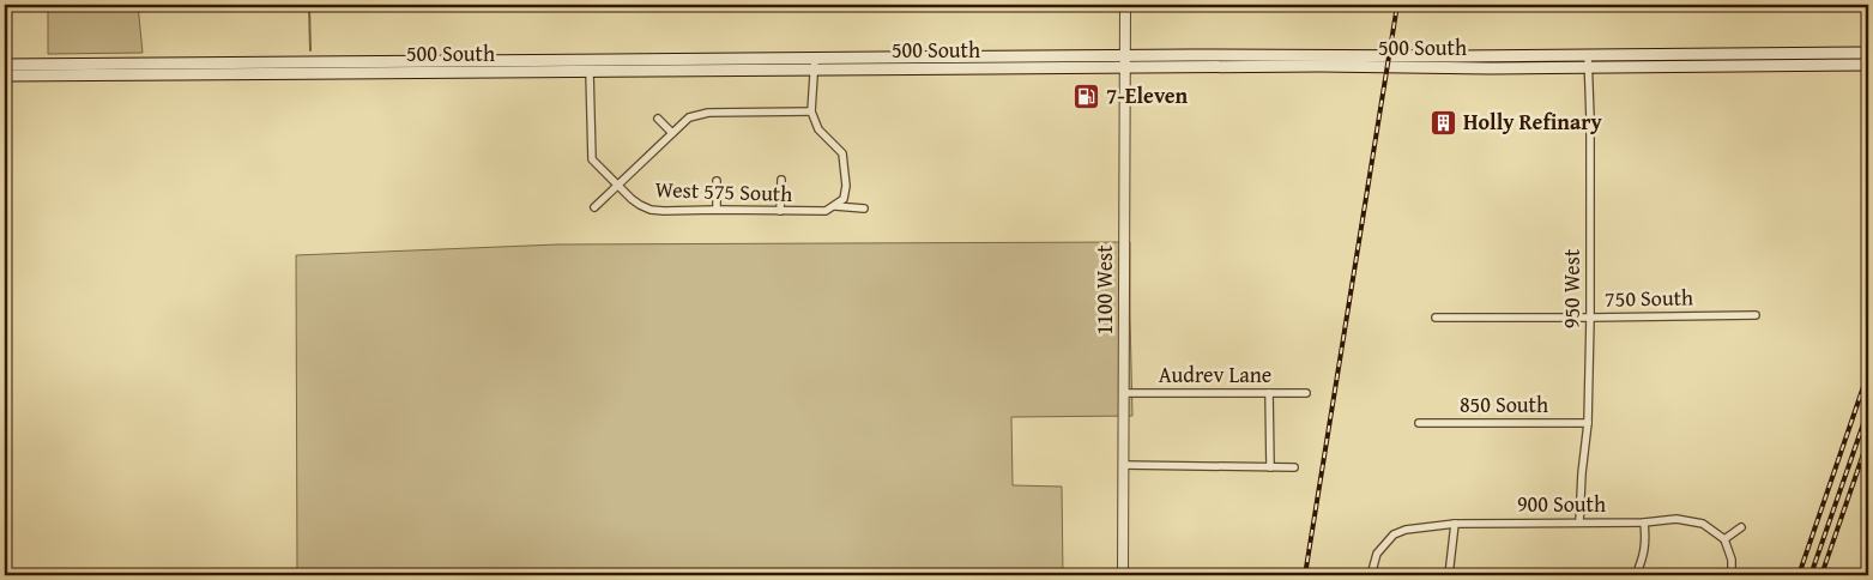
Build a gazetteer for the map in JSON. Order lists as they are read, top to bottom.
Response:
{
  "streets": {
    "main road": ["500 South"],
    "street": [
      "West 575 South",
      "950 West",
      "1100 West",
      "750 South",
      "Audrev Lane",
      "850 South",
      "900 South"
    ]
  },
  "crossings": [
    ["500 South", "West 575 South"],
    ["500 South", "950 West"],
    ["500 South", "1100 West"],
    ["950 West", "750 South"],
    ["950 West", "850 South"],
    ["950 West", "900 South"],
    ["1100 West", "Audrev Lane"]
  ],
  "places": {
    "fuel station": ["7-Eleven"],
    "building": ["Holly Refinary"]
  }
}
